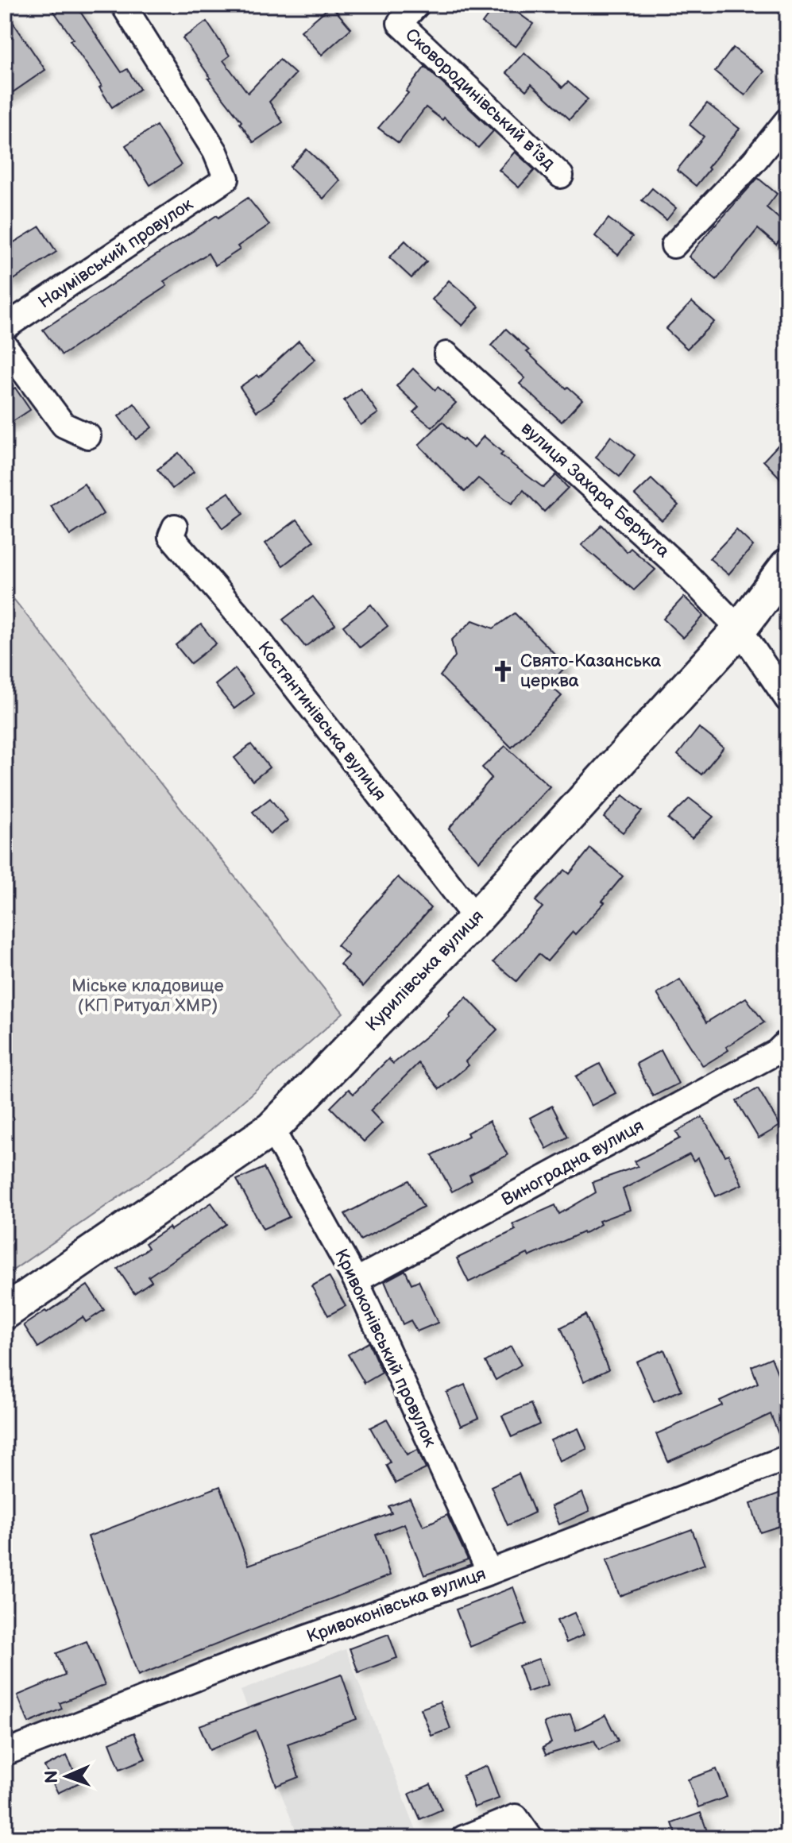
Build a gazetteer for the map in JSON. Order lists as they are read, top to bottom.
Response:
{
  "streets": {
    "main road": ["Курилівська вулиця"],
    "street": [
      "Сковородинівський в’їзд",
      "Наумівський провулок",
      "вулиця Захара Беркута",
      "Костянтинівська вулиця",
      "Виноградна вулиця",
      "Кривоконівський провулок",
      "Кривоконівська вулиця"
    ]
  },
  "crossings": [
    ["вулиця Захара Беркута", "Курилівська вулиця"],
    ["Костянтинівська вулиця", "Курилівська вулиця"],
    ["Курилівська вулиця", "Кривоконівський провулок"],
    ["Виноградна вулиця", "Кривоконівський провулок"],
    ["Кривоконівський провулок", "Кривоконівська вулиця"]
  ],
  "parks": ["Міське кладовище (КП Ритуал ХМР)"],
  "places": {
    "church": ["Свято-Казанська церква"]
  },
  "north": "left"
}
